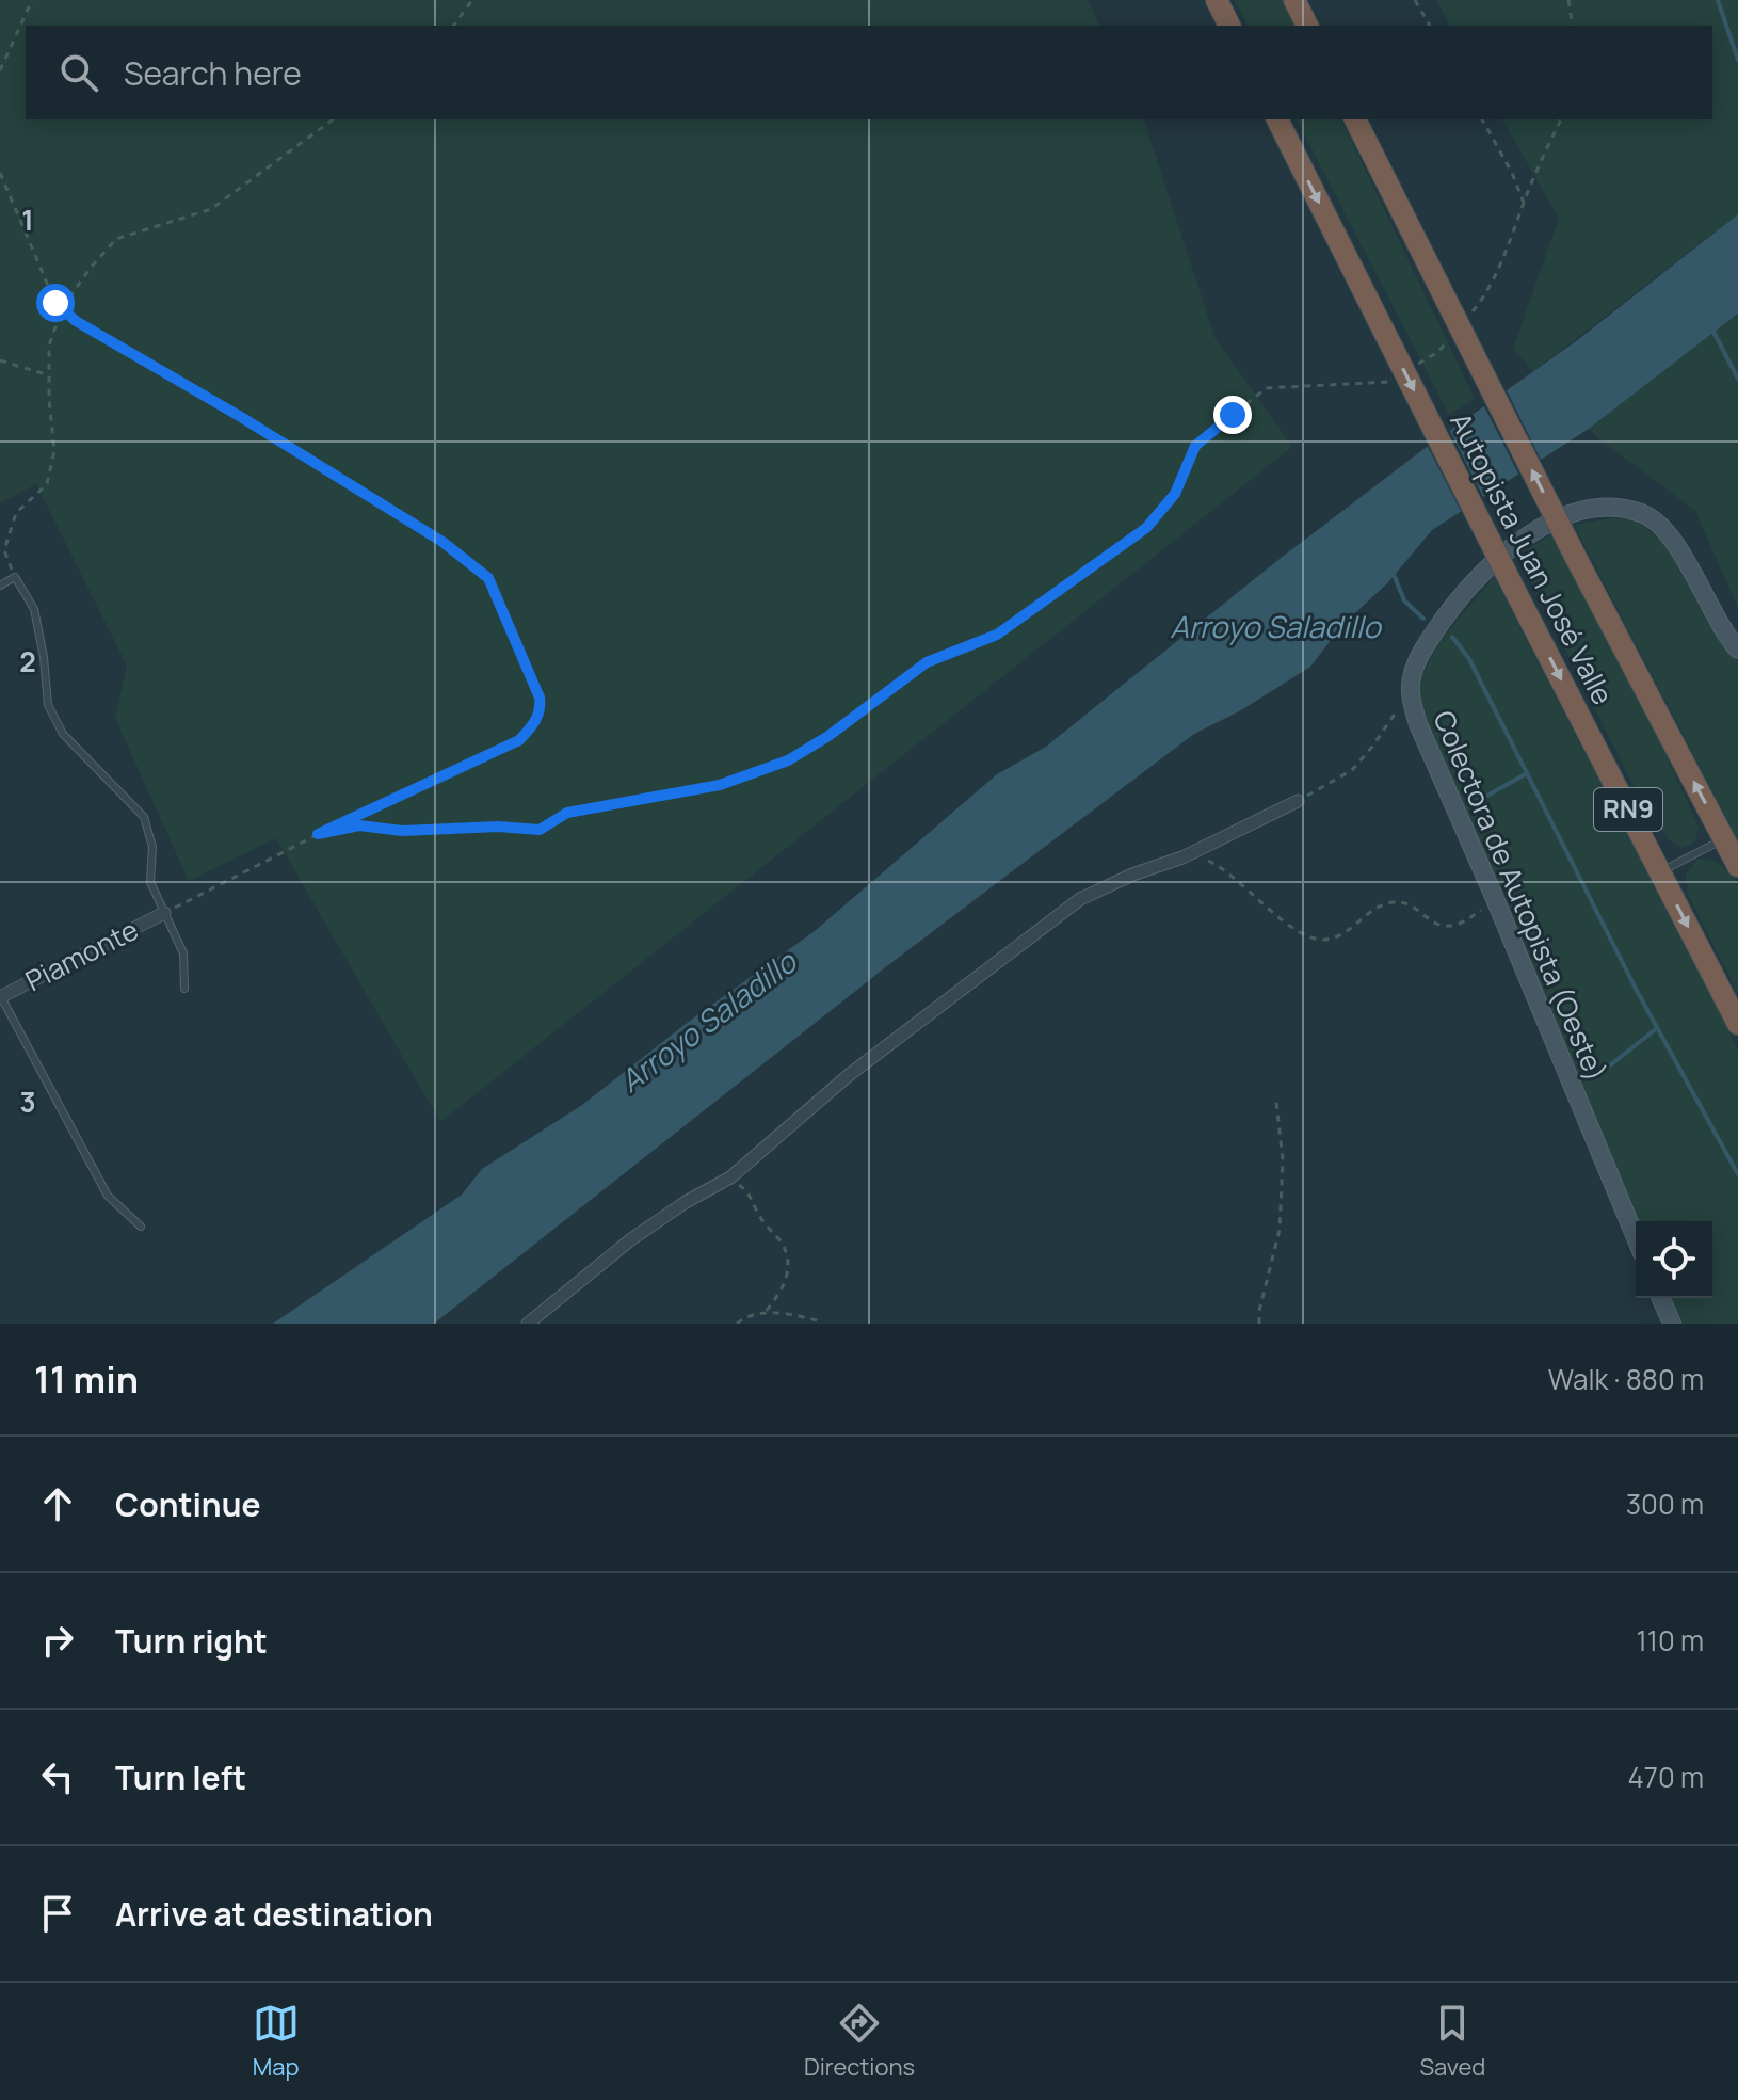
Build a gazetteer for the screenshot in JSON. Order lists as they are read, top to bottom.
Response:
{
  "streets": {
    "highway": ["Autopista Juan José Valle", "RN9"],
    "main road": ["Colectora de Autopista (Oeste)"],
    "street": ["Piamonte"]
  },
  "water": ["Arroyo Saladillo"],
  "page": {
    "search": "Search here",
    "heading": ["11 min", "Walk · 880 m"],
    "list": [
      ["Continue", "300 m"],
      ["Turn right", "110 m"],
      ["Turn left", "470 m"],
      "Arrive at destination"
    ],
    "nav": ["Map", "Directions", "Saved"]
  },
  "grid": {
    "rows": ["1", "2", "3"]
  }
}
